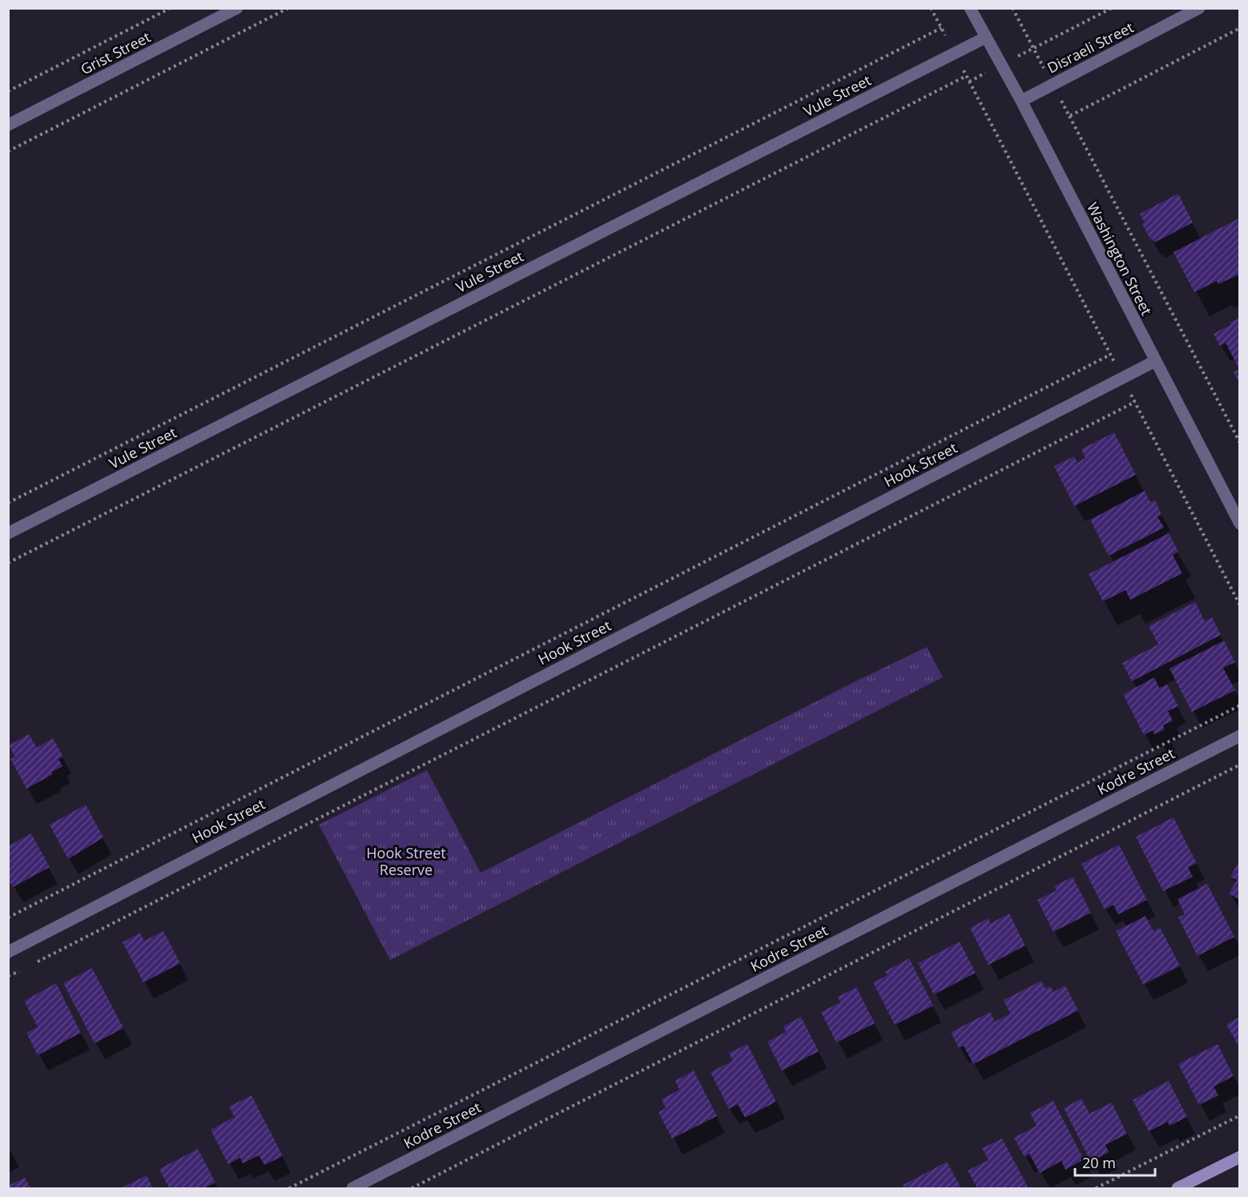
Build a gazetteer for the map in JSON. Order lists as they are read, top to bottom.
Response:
{
  "streets": {
    "street": [
      "Disraeli Street",
      "Grist Street",
      "Vule Street",
      "Washington Street",
      "Hook Street",
      "Kodre Street"
    ]
  },
  "crossings": [
    ["Disraeli Street", "Washington Street"],
    ["Vule Street", "Washington Street"],
    ["Washington Street", "Hook Street"]
  ],
  "parks": ["Hook Street Reserve"],
  "scale_bar": "20 m"
}
